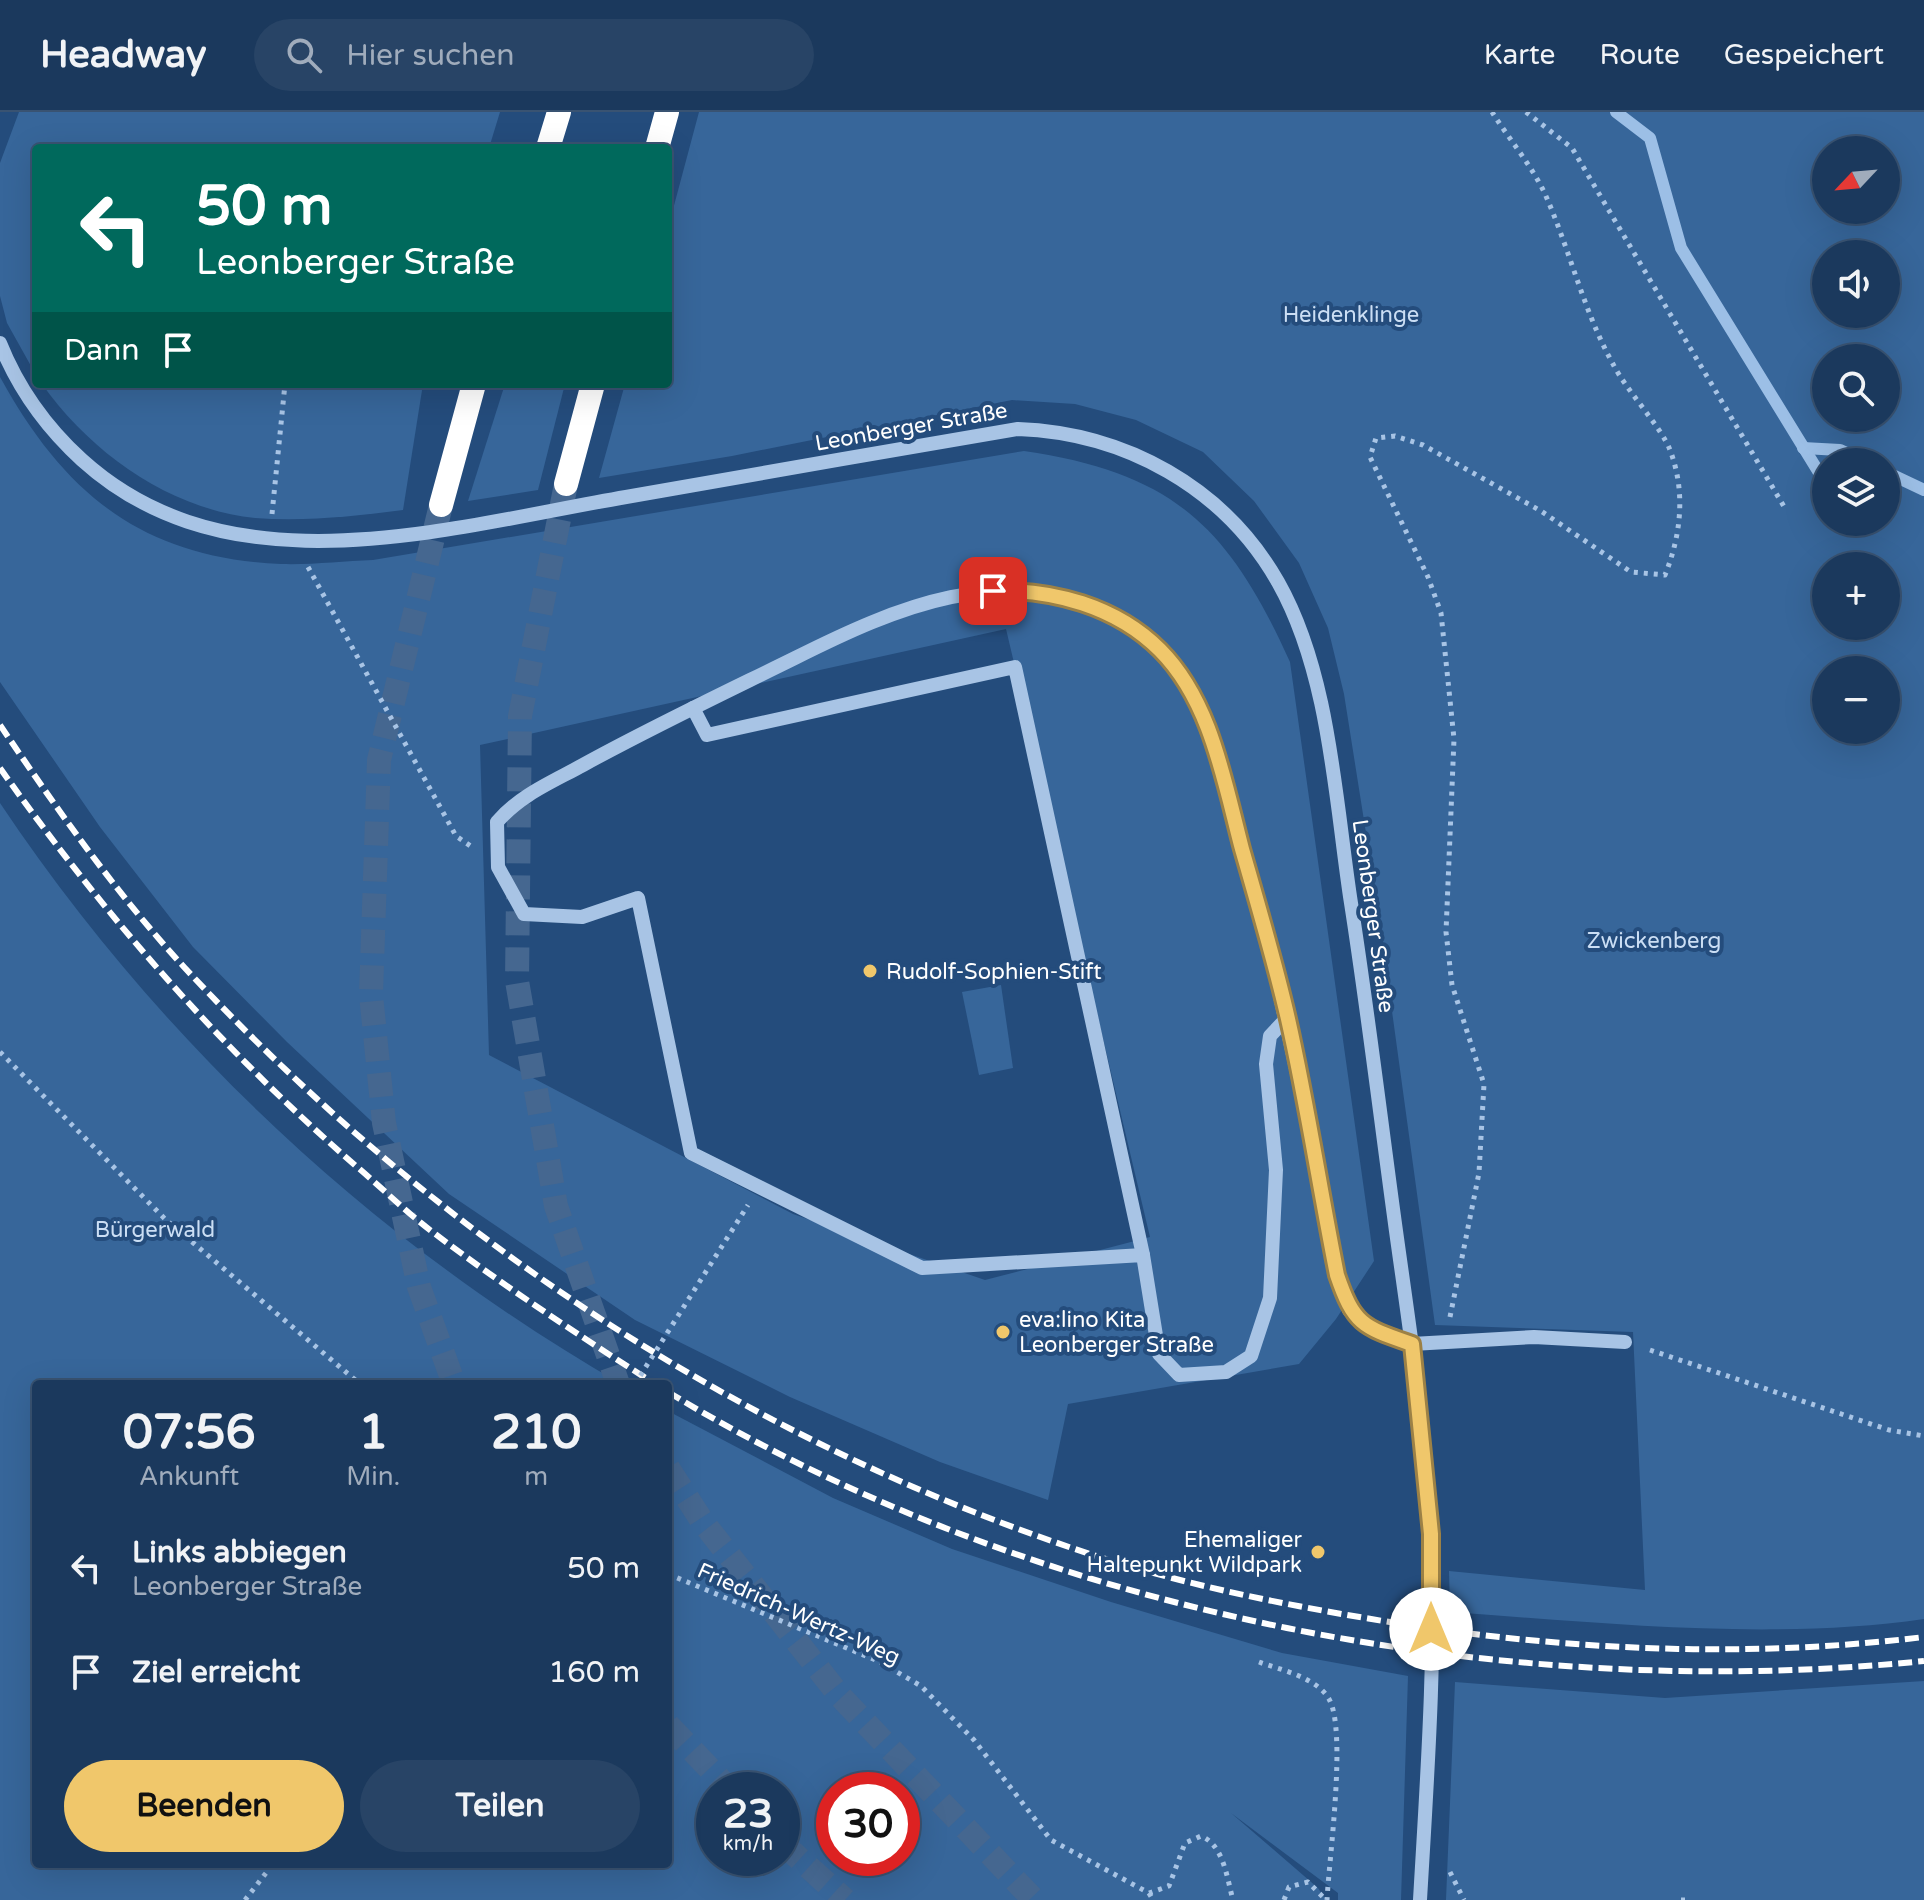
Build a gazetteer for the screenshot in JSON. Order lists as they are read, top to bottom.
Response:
{
  "streets": {
    "street": ["Leonberger Straße"],
    "path": ["Friedrich-Wertz-Weg"]
  },
  "parks": ["Heidenklinge", "Zwickenberg", "Bürgerwald"],
  "places": ["Rudolf-Sophien-Stift", "eva:lino Kita Leonberger Straße", "Ehemaliger Haltepunkt Wildpark"],
  "north": "bottom left",
  "page": {
    "header": "Headway",
    "search": "Hier suchen",
    "nav": ["Karte", "Route", "Gespeichert"],
    "map_buttons": ["+", "−"],
    "turn": ["50 m", "Leonberger Straße"],
    "then": "Dann",
    "eta": [
      "07:56",
      "Ankunft",
      "1",
      "Min.",
      "210",
      "m"
    ],
    "list": [
      {
        "name": "Links abbiegen",
        "note": "Leonberger Straße",
        "value": "50 m"
      },
      {
        "name": "Ziel erreicht",
        "value": "160 m"
      }
    ],
    "buttons": ["Beenden", "Teilen"],
    "speed": "23 km/h",
    "limit": "30"
  }
}
